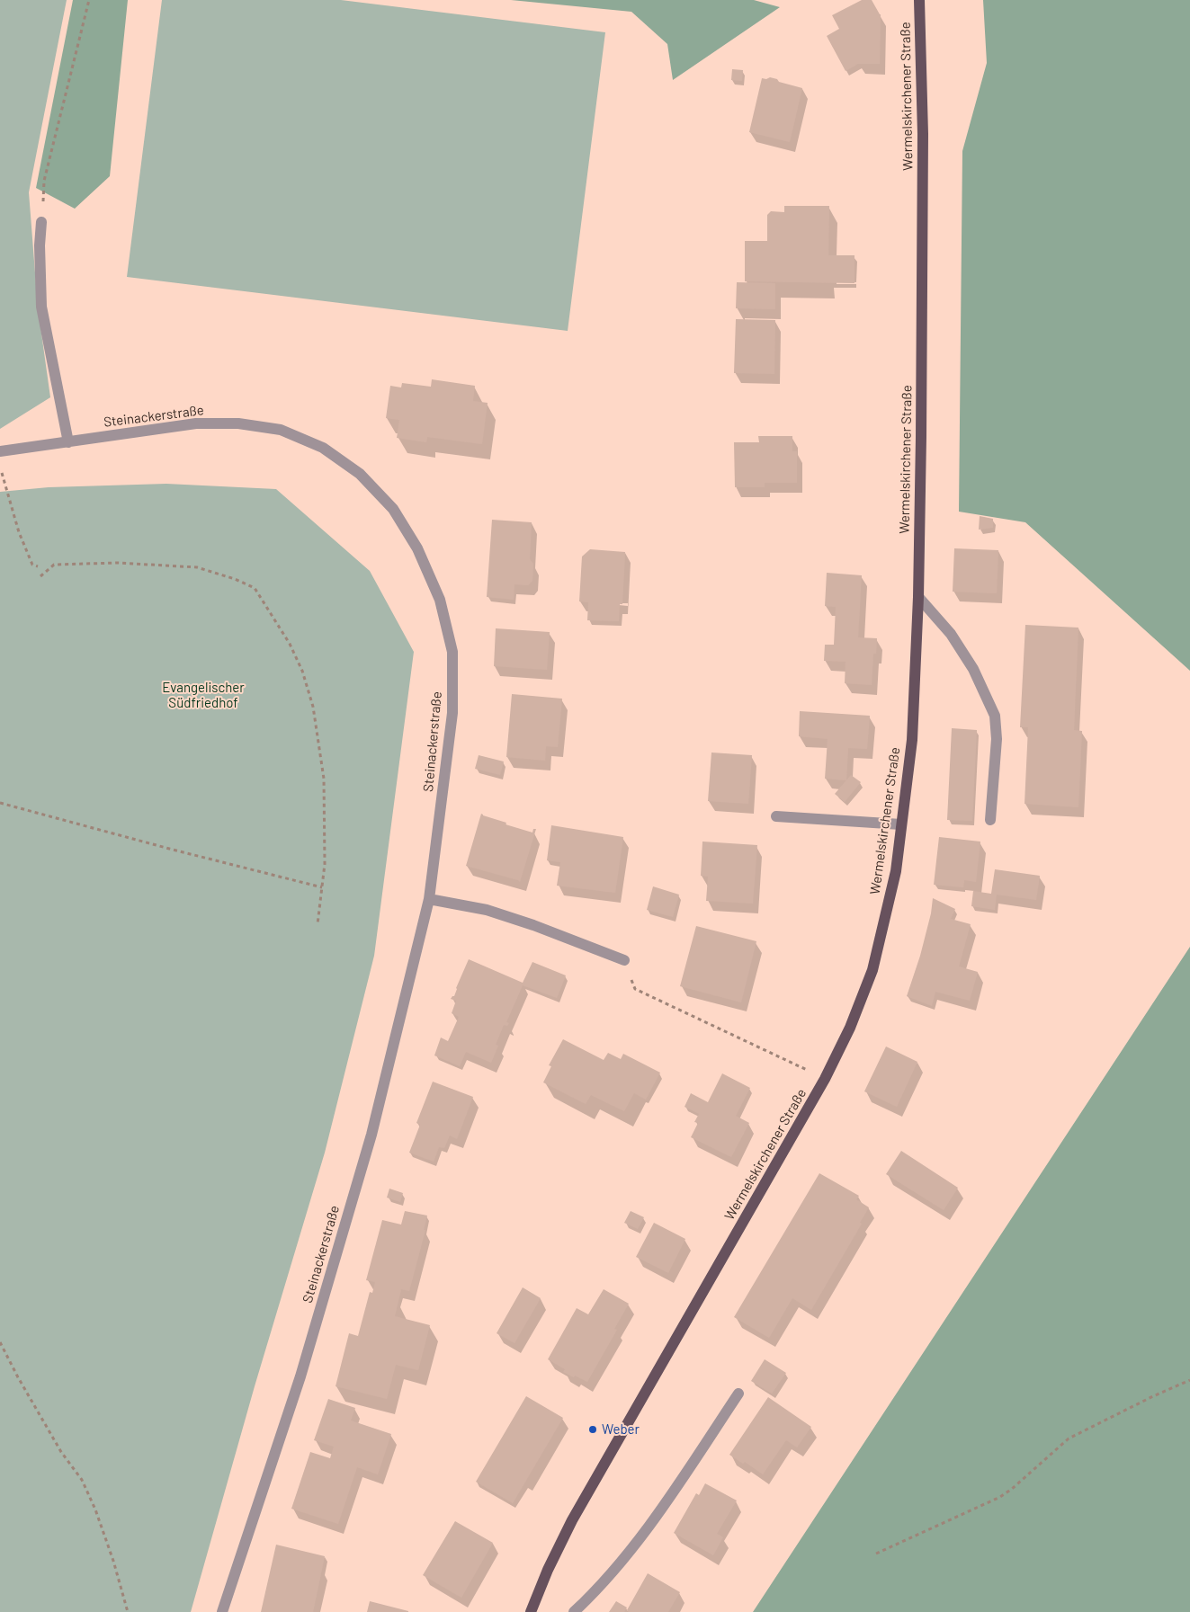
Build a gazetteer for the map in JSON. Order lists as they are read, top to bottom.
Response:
{
  "streets": {
    "main road": ["Wermelskirchener Straße"],
    "street": ["Steinackerstraße"]
  },
  "parks": ["Evangelischer Südfriedhof"],
  "places": ["Weber"]
}
